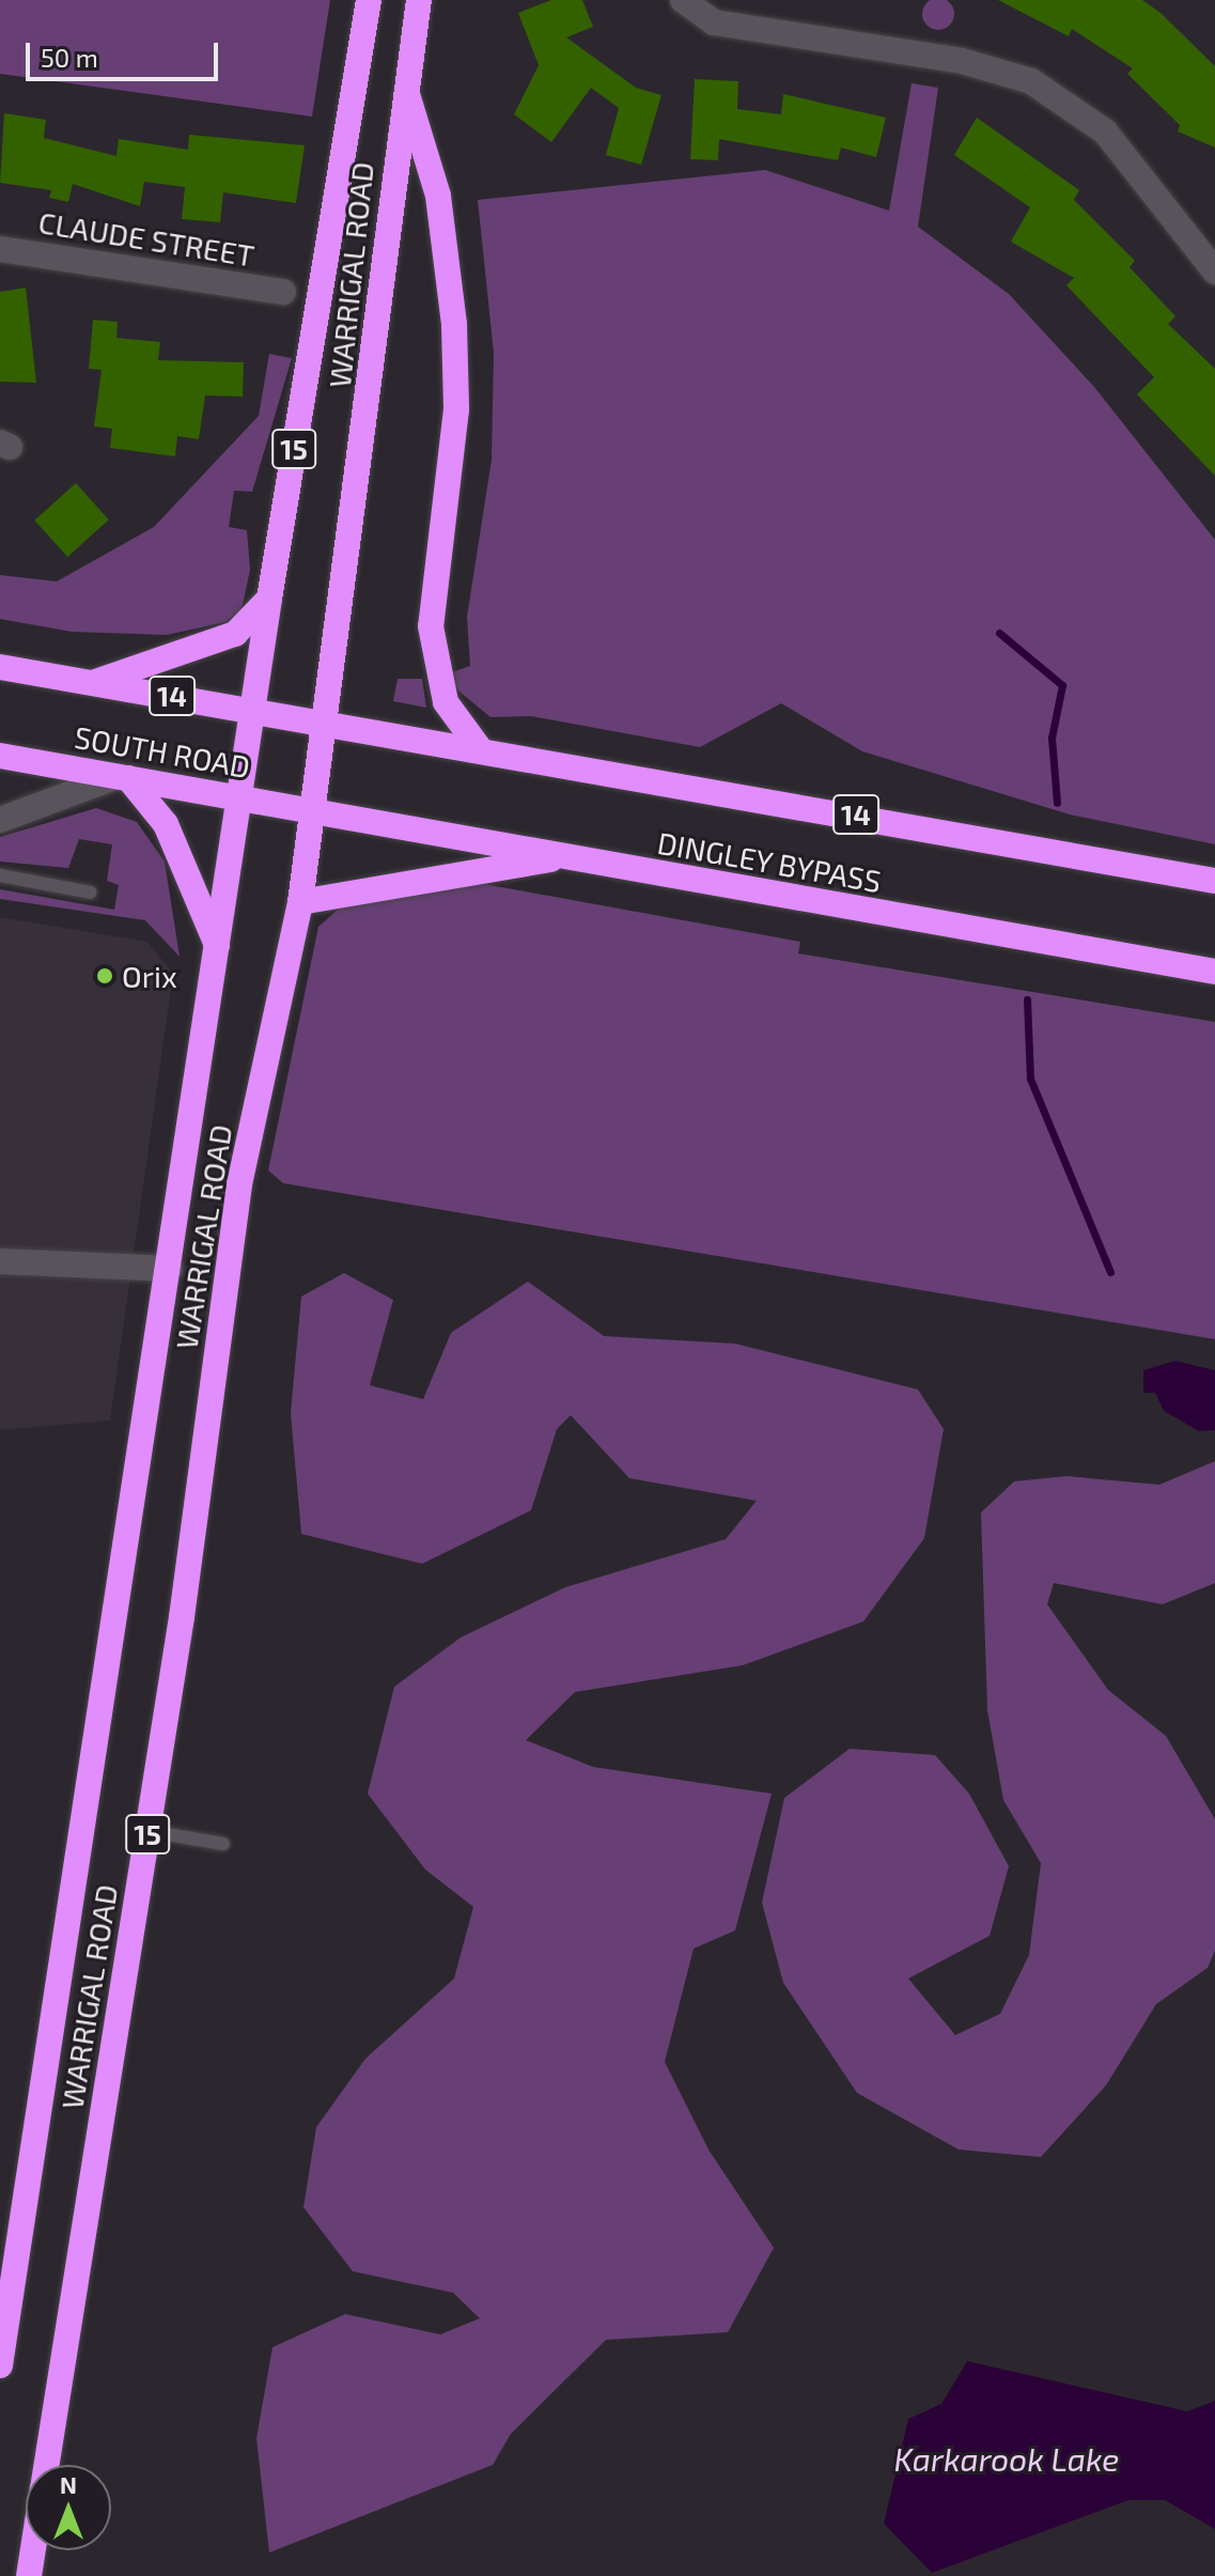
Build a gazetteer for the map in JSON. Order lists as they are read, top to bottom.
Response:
{
  "streets": {
    "highway": [
      "WARRIGAL ROAD",
      "15",
      "14",
      "SOUTH ROAD",
      "DINGLEY BYPASS"
    ],
    "street": ["CLAUDE STREET"]
  },
  "crossings": [
    ["WARRIGAL ROAD", "SOUTH ROAD"],
    ["WARRIGAL ROAD", "DINGLEY BYPASS"],
    ["SOUTH ROAD", "DINGLEY BYPASS"]
  ],
  "water": ["Karkarook Lake"],
  "places": ["Orix"],
  "scale_bar": "50 m",
  "north": "top"
}
